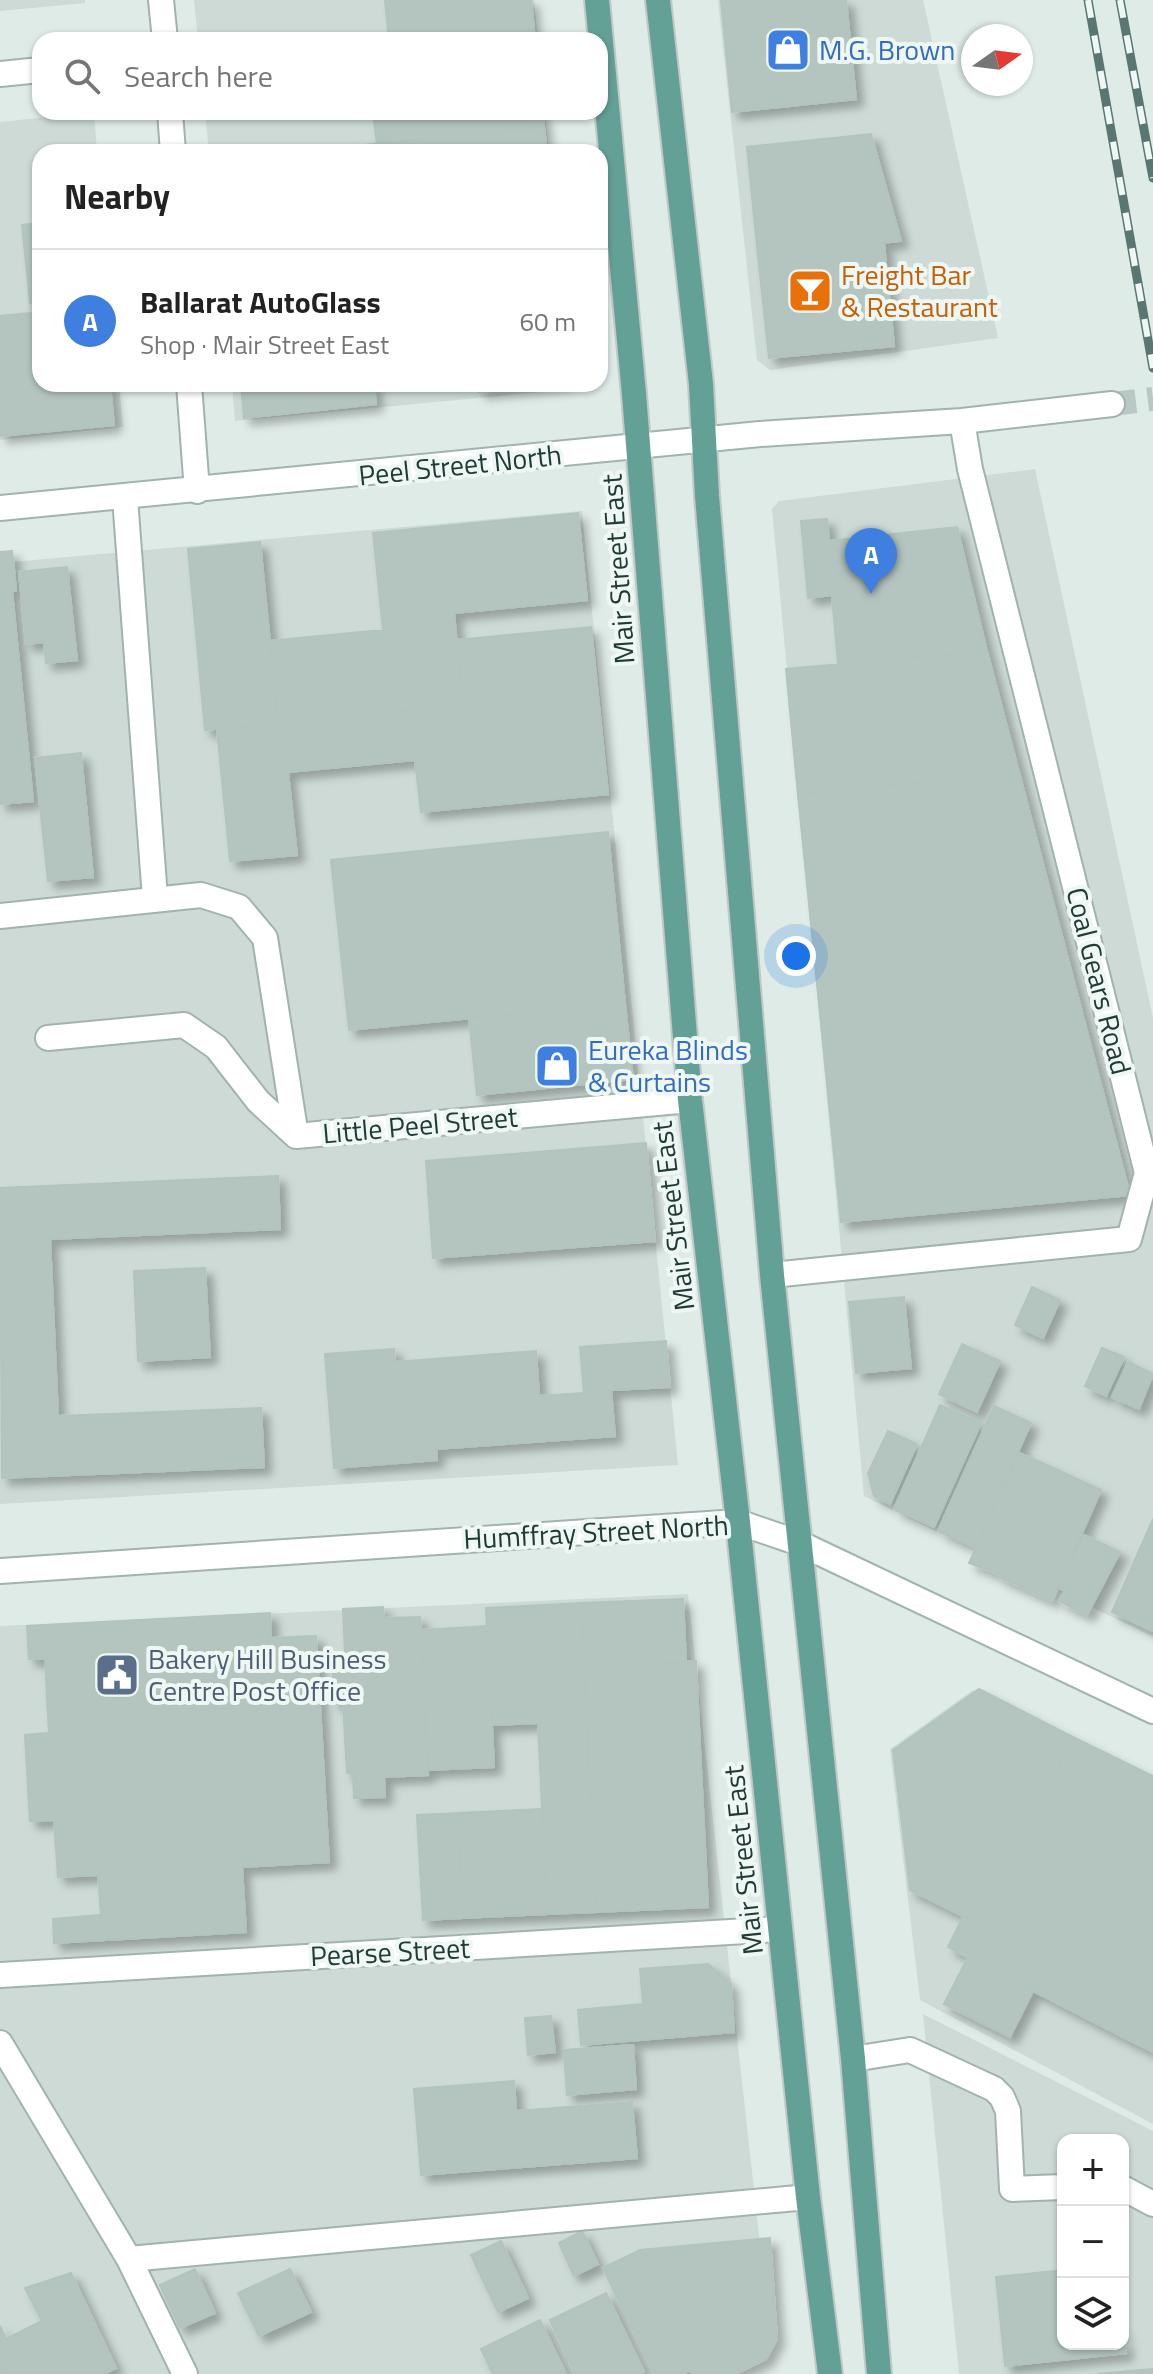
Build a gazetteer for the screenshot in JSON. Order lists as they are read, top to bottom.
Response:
{
  "streets": {
    "main road": ["Mair Street East"],
    "street": [
      "Peel Street North",
      "Coal Gears Road",
      "Little Peel Street",
      "Humffray Street North",
      "Pearse Street"
    ]
  },
  "crossings": [
    ["Peel Street North", "Mair Street East"],
    ["Peel Street North", "Coal Gears Road"],
    ["Mair Street East", "Little Peel Street"],
    ["Mair Street East", "Humffray Street North"],
    ["Mair Street East", "Pearse Street"]
  ],
  "places": {
    "shop": ["M.G. Brown", "Eureka Blinds & Curtains"],
    "bar": ["Freight Bar & Restaurant"],
    "public building": ["Bakery Hill Business Centre Post Office"]
  },
  "north": "right",
  "page": {
    "search": "Search here",
    "heading": "Nearby",
    "list": [
      {
        "mark": "A",
        "name": "Ballarat AutoGlass",
        "note": "Shop · Mair Street East",
        "value": "60 m"
      }
    ],
    "pins": "A",
    "map_buttons": ["+", "−"]
  }
}
